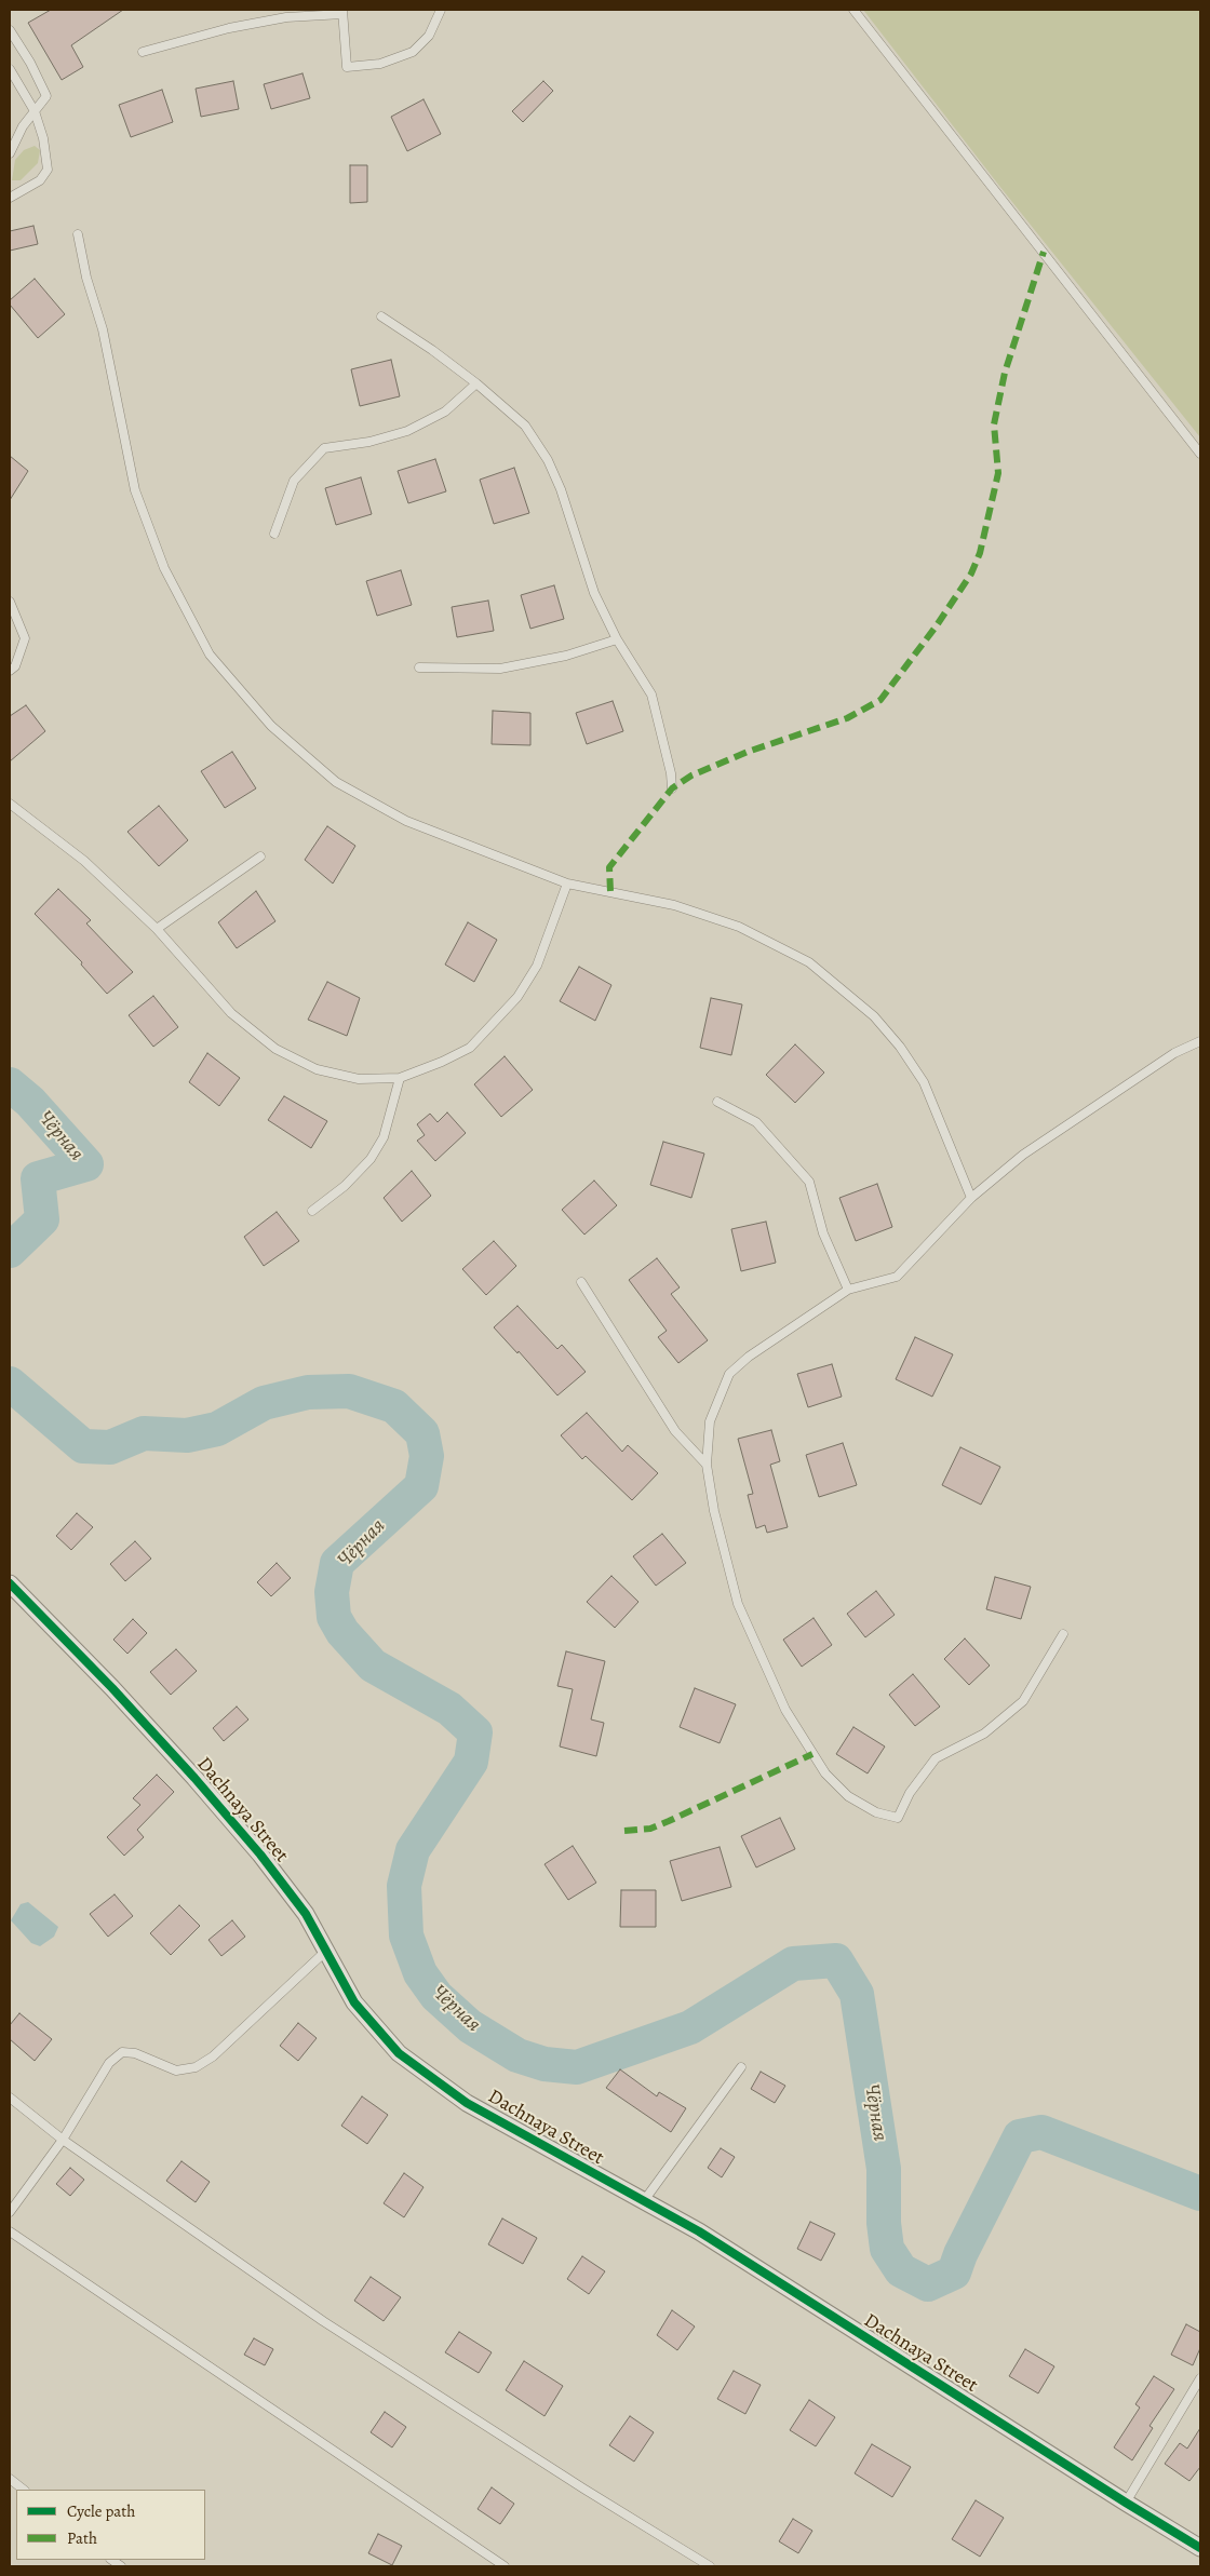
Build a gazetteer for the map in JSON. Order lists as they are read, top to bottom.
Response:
{
  "streets": {
    "street": ["Dachnaya Street"]
  },
  "water": ["Чёрная"],
  "legend": ["Cycle path", "Path"]
}
